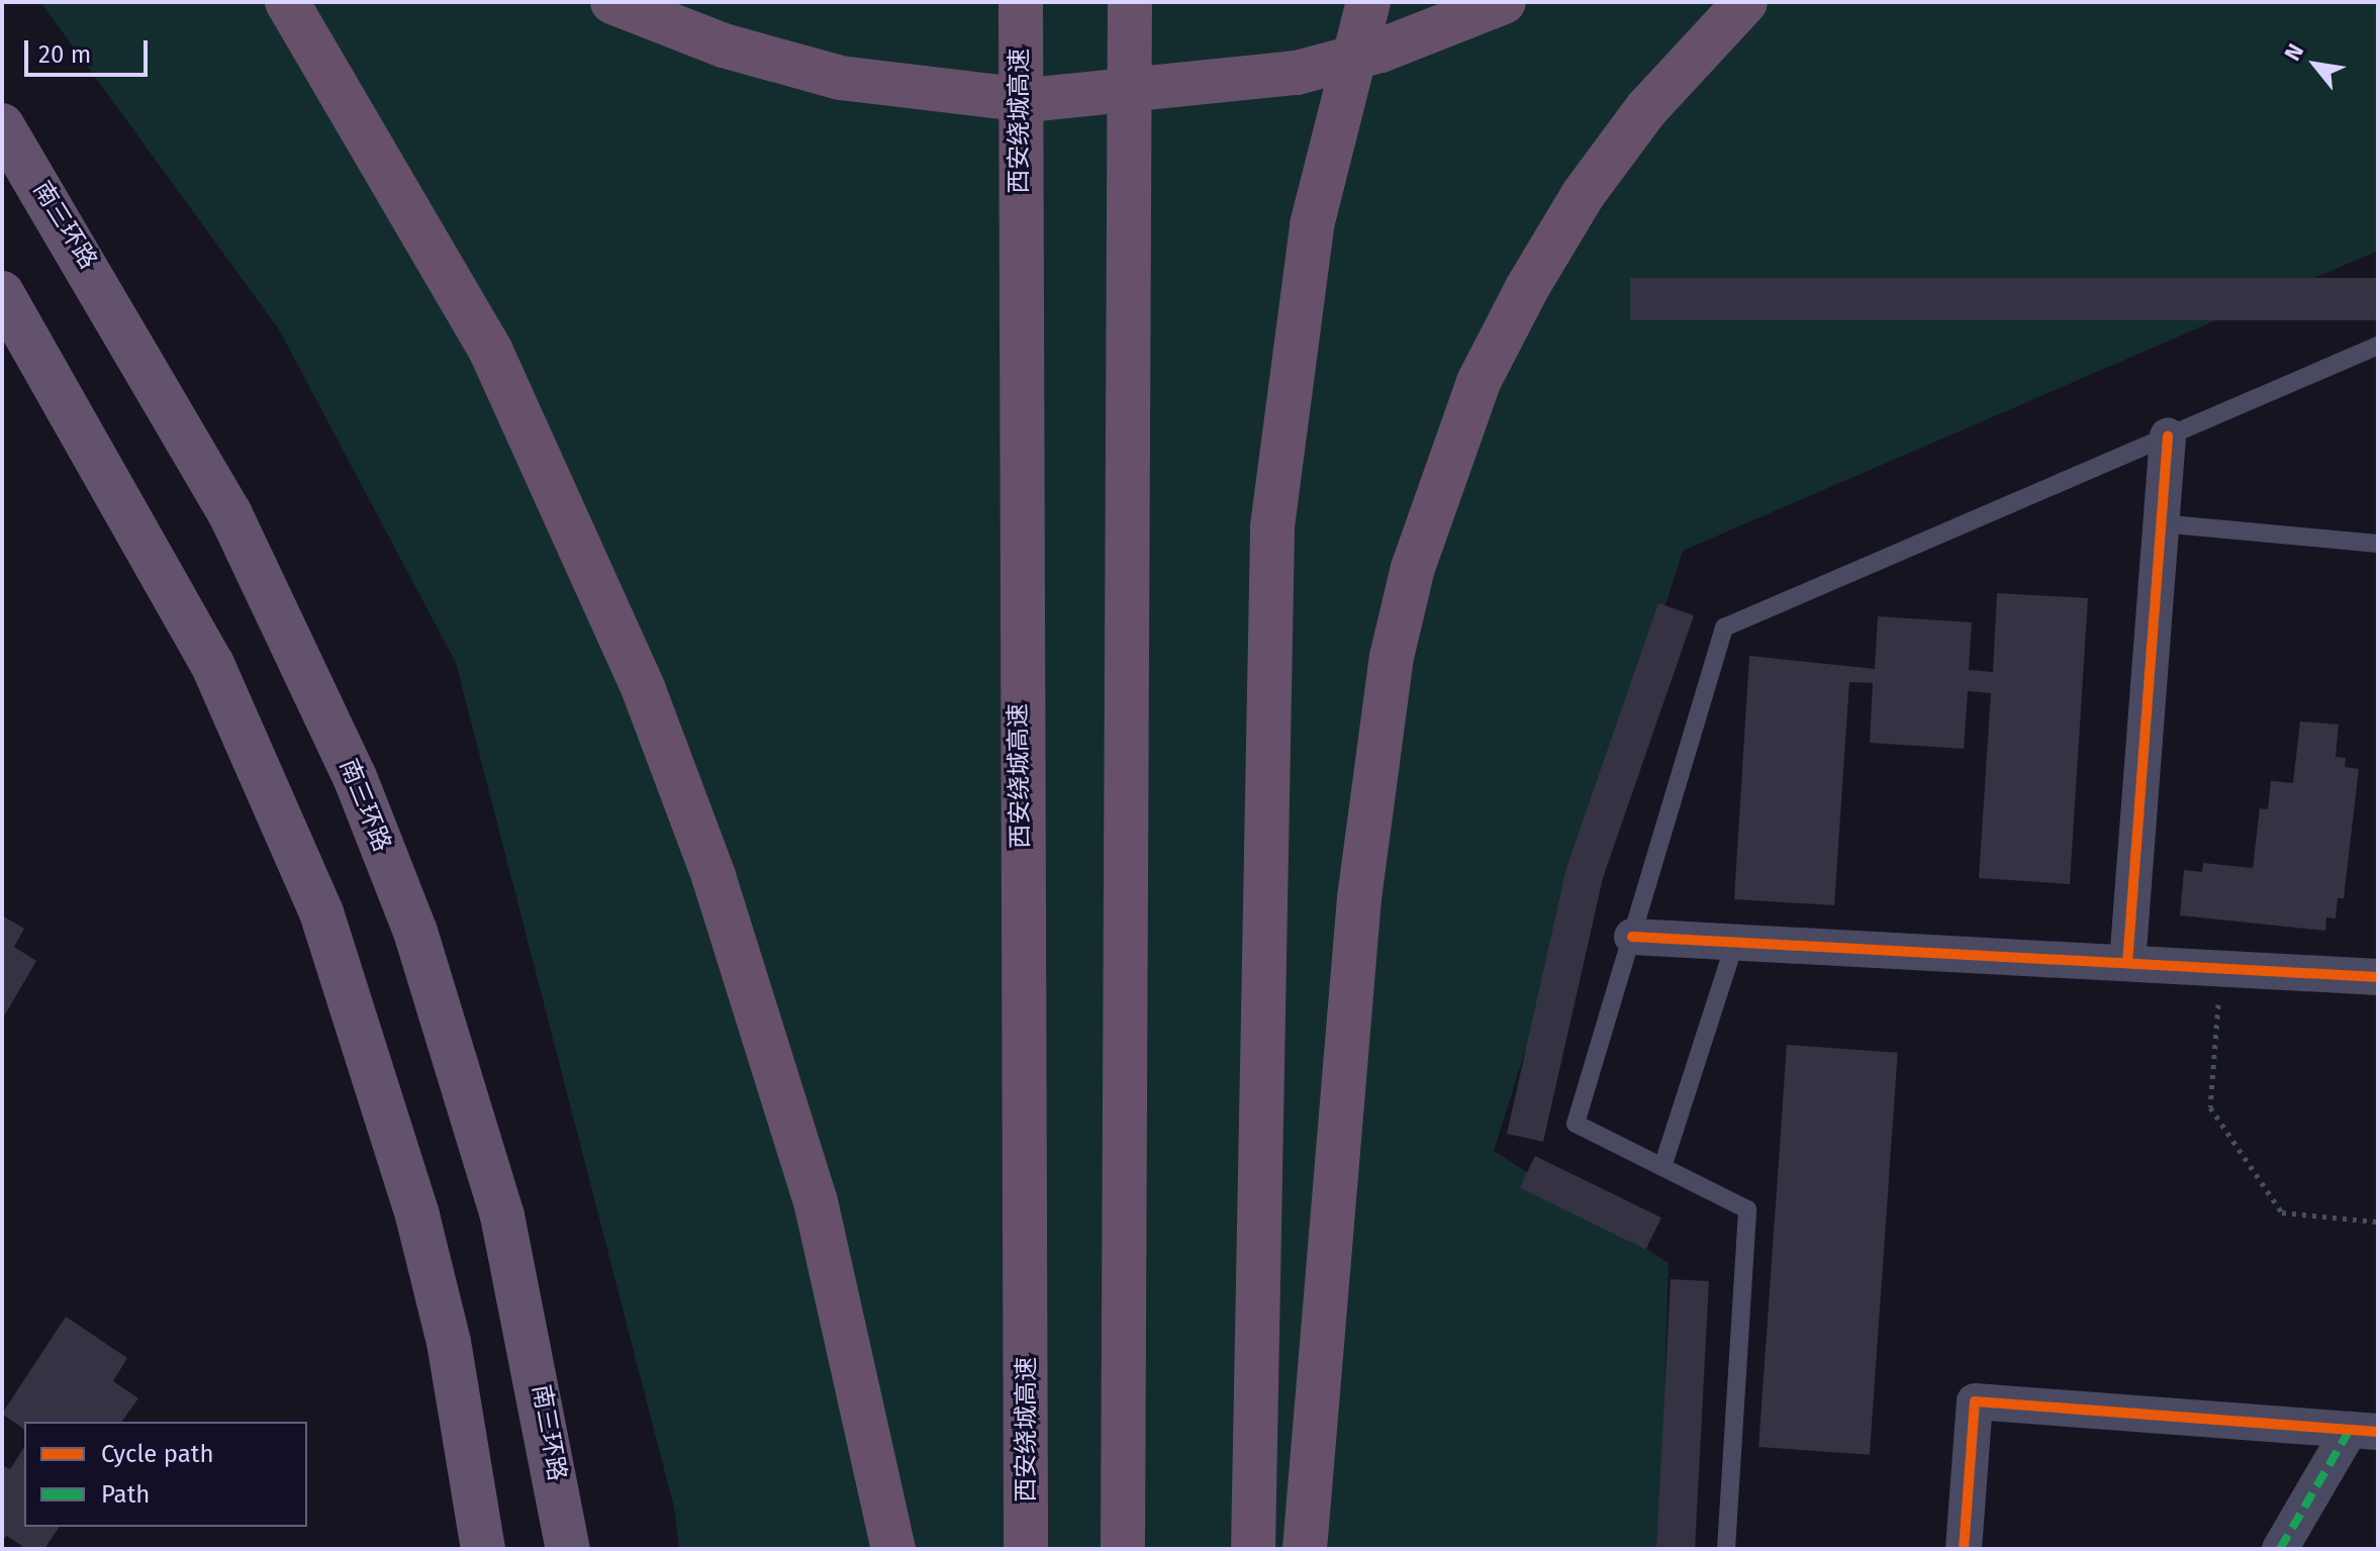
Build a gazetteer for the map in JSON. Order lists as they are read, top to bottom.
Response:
{
  "streets": {
    "highway": ["西安绕城高速", "南三环路"]
  },
  "legend": ["Cycle path", "Path"],
  "scale_bar": "20 m",
  "north": "top left"
}
